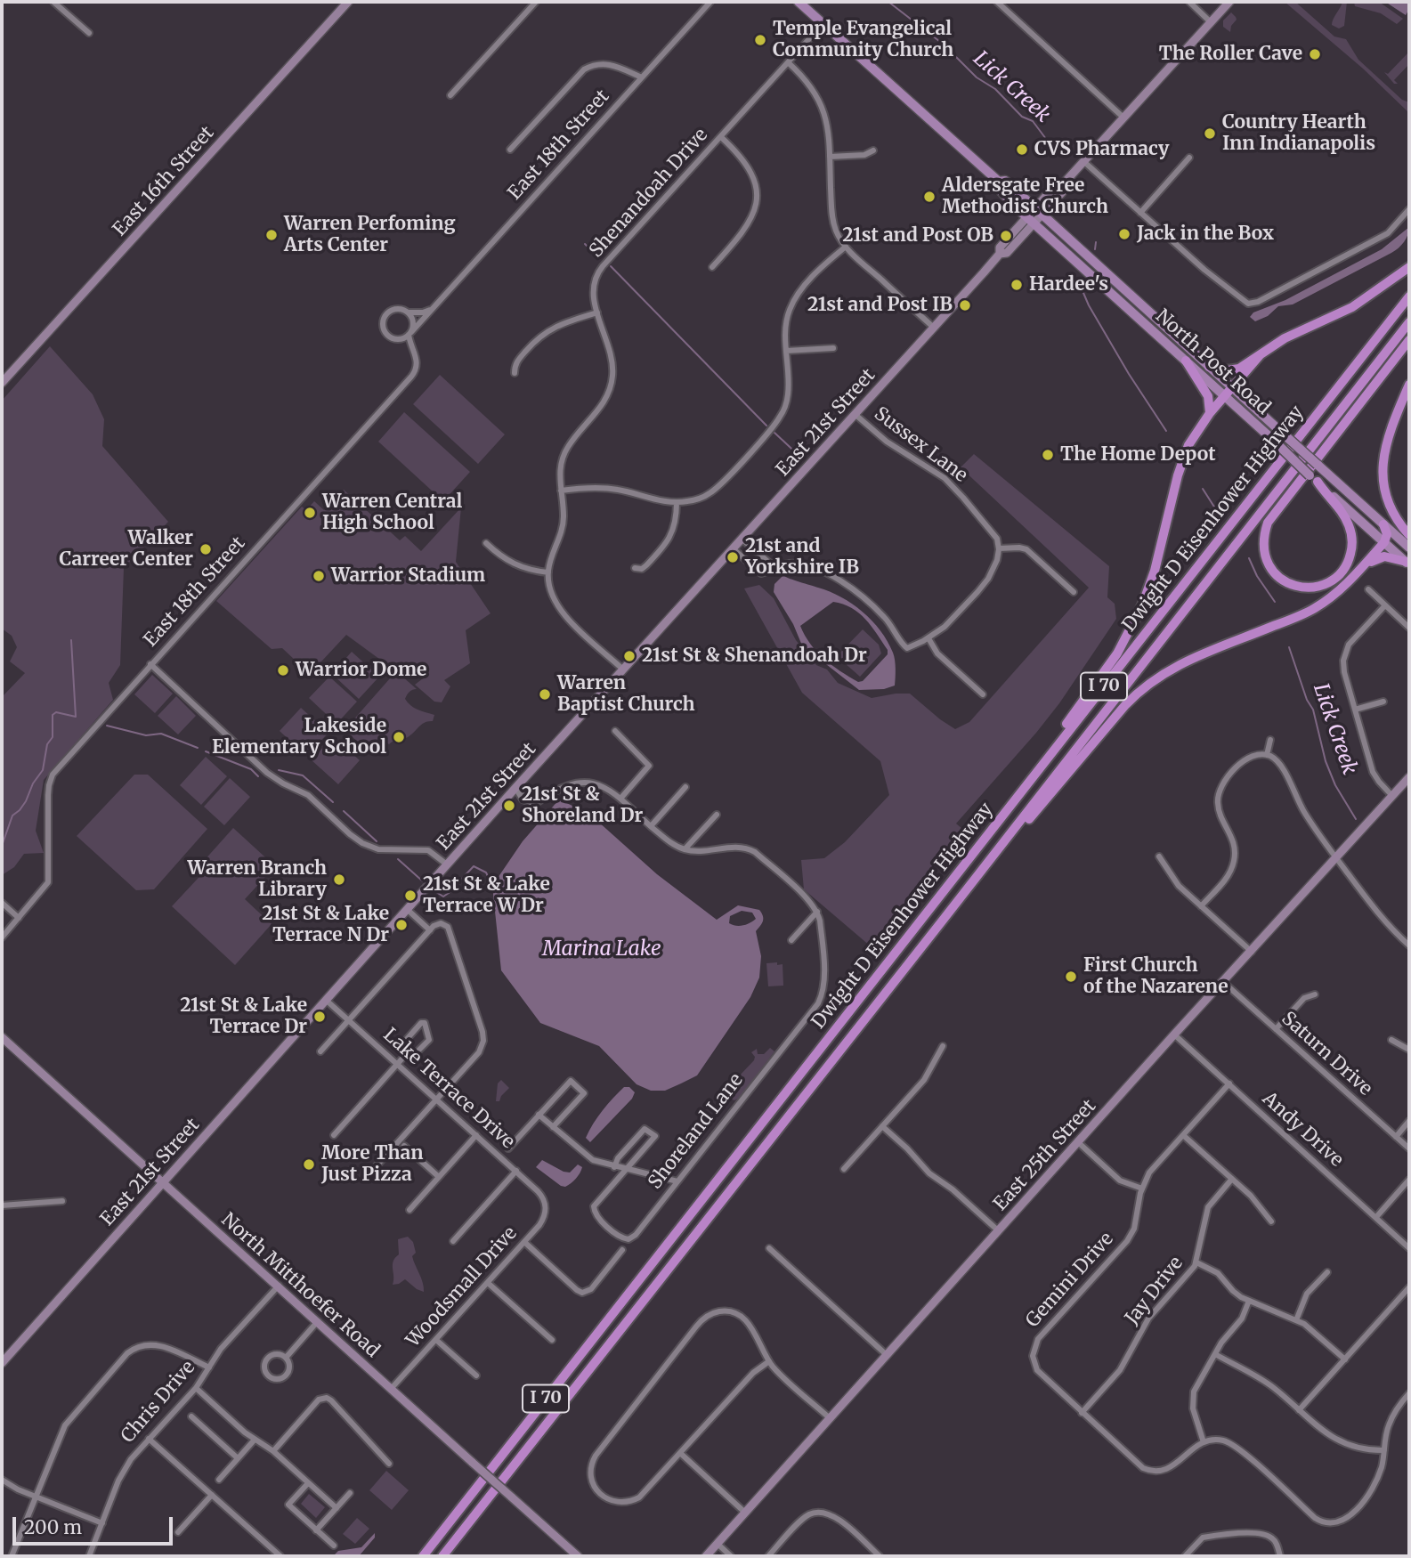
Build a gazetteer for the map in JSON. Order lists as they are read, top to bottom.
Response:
{
  "streets": {
    "highway": ["Dwight D Eisenhower Highway", "I 70"],
    "main road": [
      "East 16th Street",
      "North Post Road",
      "East 21st Street",
      "East 25th Street",
      "North Mitthoefer Road"
    ],
    "street": [
      "East 18th Street",
      "Shenandoah Drive",
      "Sussex Lane",
      "Saturn Drive",
      "Lake Terrace Drive",
      "Andy Drive",
      "Shoreland Lane",
      "Gemini Drive",
      "Woodsmall Drive",
      "Jay Drive",
      "Chris Drive"
    ]
  },
  "crossings": [
    ["Shenandoah Drive", "North Post Road"],
    ["North Post Road", "East 21st Street"],
    ["East 21st Street", "Sussex Lane"],
    ["East 21st Street", "Lake Terrace Drive"],
    ["East 21st Street", "North Mitthoefer Road"],
    ["Saturn Drive", "East 25th Street"],
    ["Lake Terrace Drive", "Woodsmall Drive"],
    ["Andy Drive", "East 25th Street"],
    ["Andy Drive", "Gemini Drive"],
    ["Gemini Drive", "Jay Drive"],
    ["North Mitthoefer Road", "Woodsmall Drive"],
    ["North Mitthoefer Road", "Chris Drive"]
  ],
  "water": ["Lick Creek", "Marina Lake"],
  "places": [
    "Temple Evangelical Community Church",
    "The Roller Cave",
    "Country Hearth Inn Indianapolis",
    "CVS Pharmacy",
    "Aldersgate Free Methodist Church",
    "Jack in the Box",
    "Warren Perfoming Arts Center",
    "21st and Post OB",
    "Hardee's",
    "21st and Post IB",
    "The Home Depot",
    "Warren Central High School",
    "Walker Carreer Center",
    "21st and Yorkshire IB",
    "Warrior Stadium",
    "21st St & Shenandoah Dr",
    "Warrior Dome",
    "Warren Baptist Church",
    "Lakeside Elementary School",
    "21st St & Shoreland Dr",
    "Warren Branch Library",
    "21st St & Lake Terrace W Dr",
    "21st St & Lake Terrace N Dr",
    "First Church of the Nazarene",
    "21st St & Lake Terrace Dr",
    "More Than Just Pizza"
  ],
  "scale_bar": "200 m"
}
